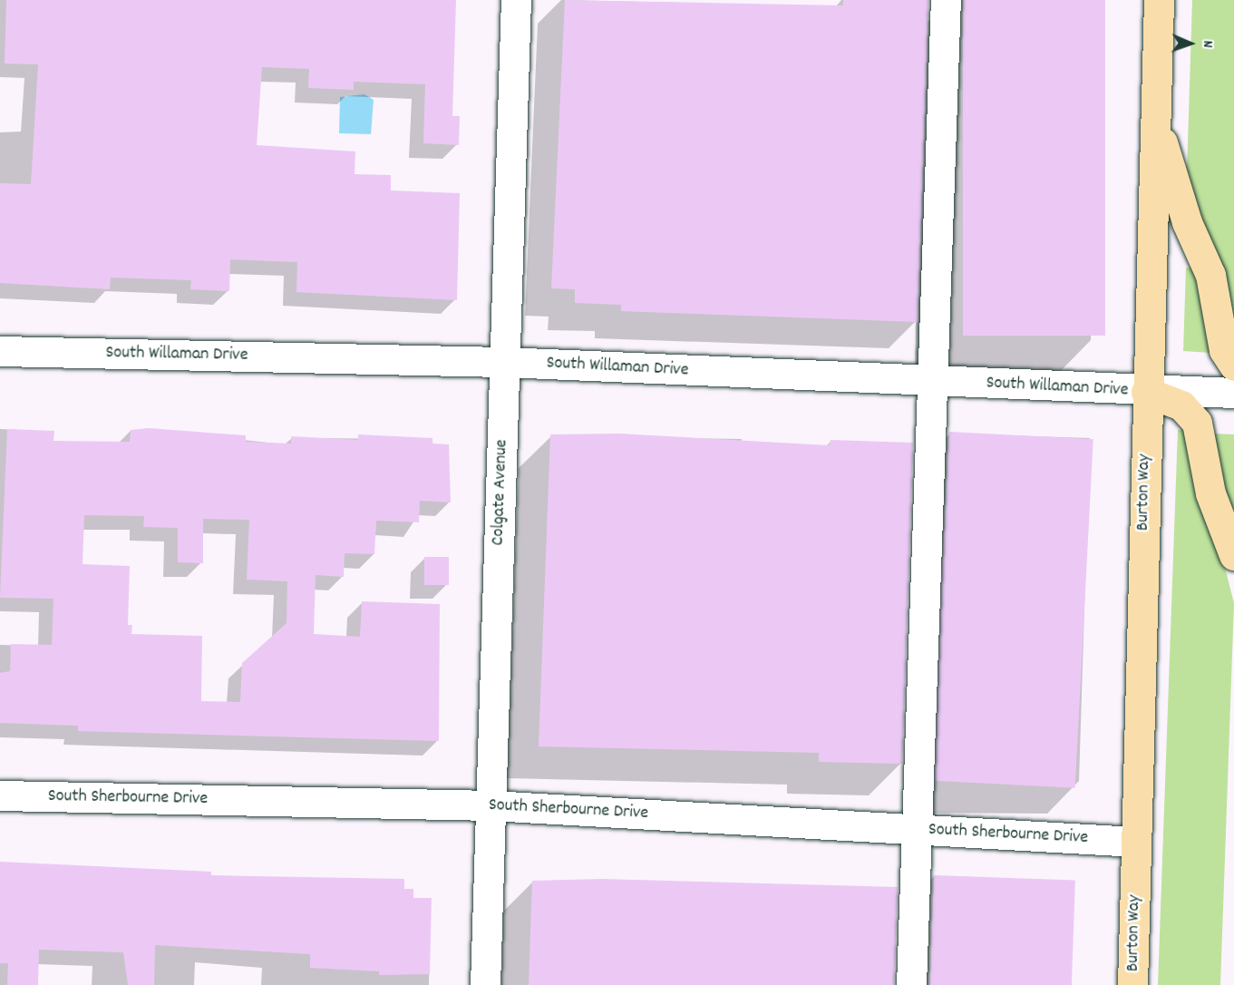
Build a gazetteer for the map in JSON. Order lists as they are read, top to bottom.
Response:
{
  "streets": {
    "main road": ["Burton Way"],
    "street": ["South Willaman Drive", "Colgate Avenue", "South Sherbourne Drive"]
  },
  "crossings": [
    ["South Willaman Drive", "Colgate Avenue"],
    ["South Willaman Drive", "Burton Way"],
    ["Colgate Avenue", "South Sherbourne Drive"],
    ["Burton Way", "South Sherbourne Drive"]
  ],
  "north": "right"
}
